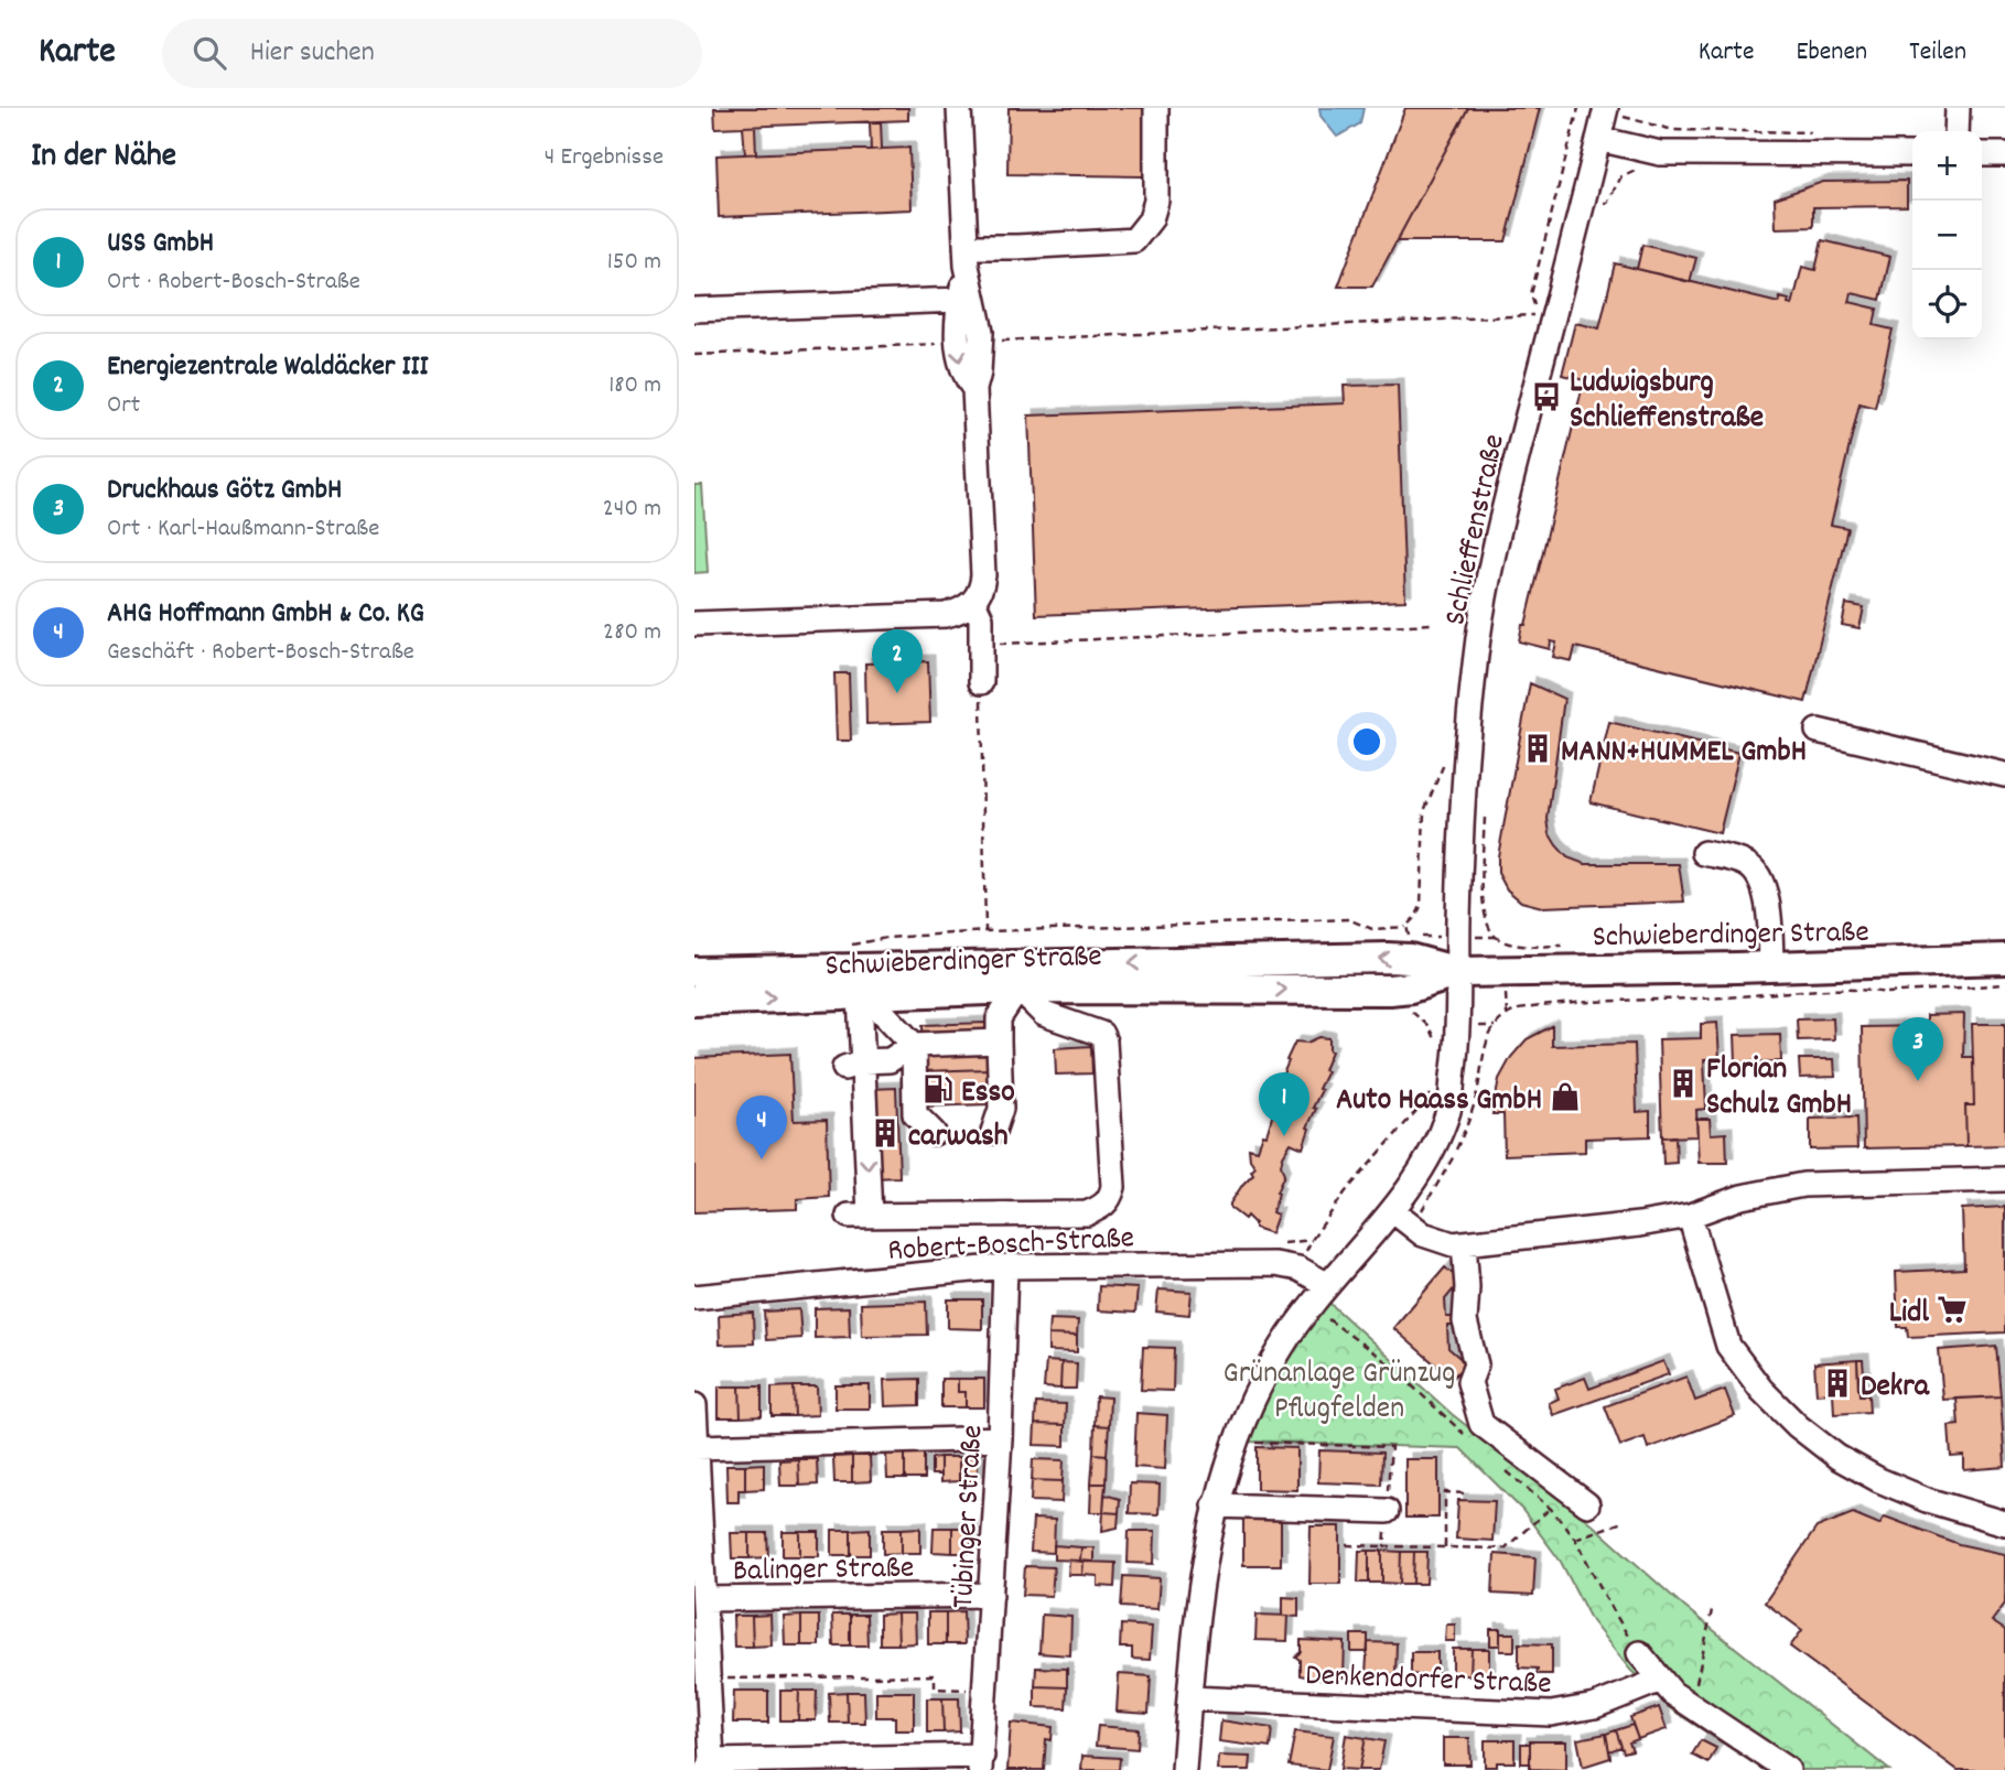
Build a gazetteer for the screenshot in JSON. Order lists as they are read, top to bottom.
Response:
{
  "streets": {
    "main road": ["Schwieberdinger Straße"],
    "street": [
      "Schlieffenstraße",
      "Robert-Bosch-Straße",
      "Tübinger Straße",
      "Balinger Straße",
      "Denkendorfer Straße"
    ]
  },
  "crossings": [
    ["Schlieffenstraße", "Schwieberdinger Straße"],
    ["Schlieffenstraße", "Robert-Bosch-Straße"],
    ["Schlieffenstraße", "Denkendorfer Straße"],
    ["Robert-Bosch-Straße", "Tübinger Straße"],
    ["Tübinger Straße", "Balinger Straße"]
  ],
  "parks": ["Grünanlage Grünzug Pflugfelden"],
  "places": {
    "bus stop": ["Ludwigsburg Schlieffenstraße"],
    "building": [
      "MANN+HUMMEL GmbH",
      "Florian Schulz GmbH",
      "carwash",
      "Dekra"
    ],
    "fuel station": ["Esso"],
    "shop": ["Auto Haass GmbH"],
    "supermarket": ["Lidl"]
  },
  "page": {
    "header": "Karte",
    "search": "Hier suchen",
    "nav": ["Karte", "Ebenen", "Teilen"],
    "heading": ["In der Nähe", "4 Ergebnisse"],
    "map_buttons": ["+", "−"],
    "list": [
      {
        "mark": "1",
        "name": "USS GmbH",
        "note": "Ort · Robert-Bosch-Straße",
        "value": "150 m"
      },
      {
        "mark": "2",
        "name": "Energiezentrale Waldäcker III",
        "note": "Ort",
        "value": "180 m"
      },
      {
        "mark": "3",
        "name": "Druckhaus Götz GmbH",
        "note": "Ort · Karl-Haußmann-Straße",
        "value": "240 m"
      },
      {
        "mark": "4",
        "name": "AHG Hoffmann GmbH & Co. KG",
        "note": "Geschäft · Robert-Bosch-Straße",
        "value": "280 m"
      }
    ],
    "pins": [
      "2",
      "3",
      "1",
      "4"
    ]
  }
}
